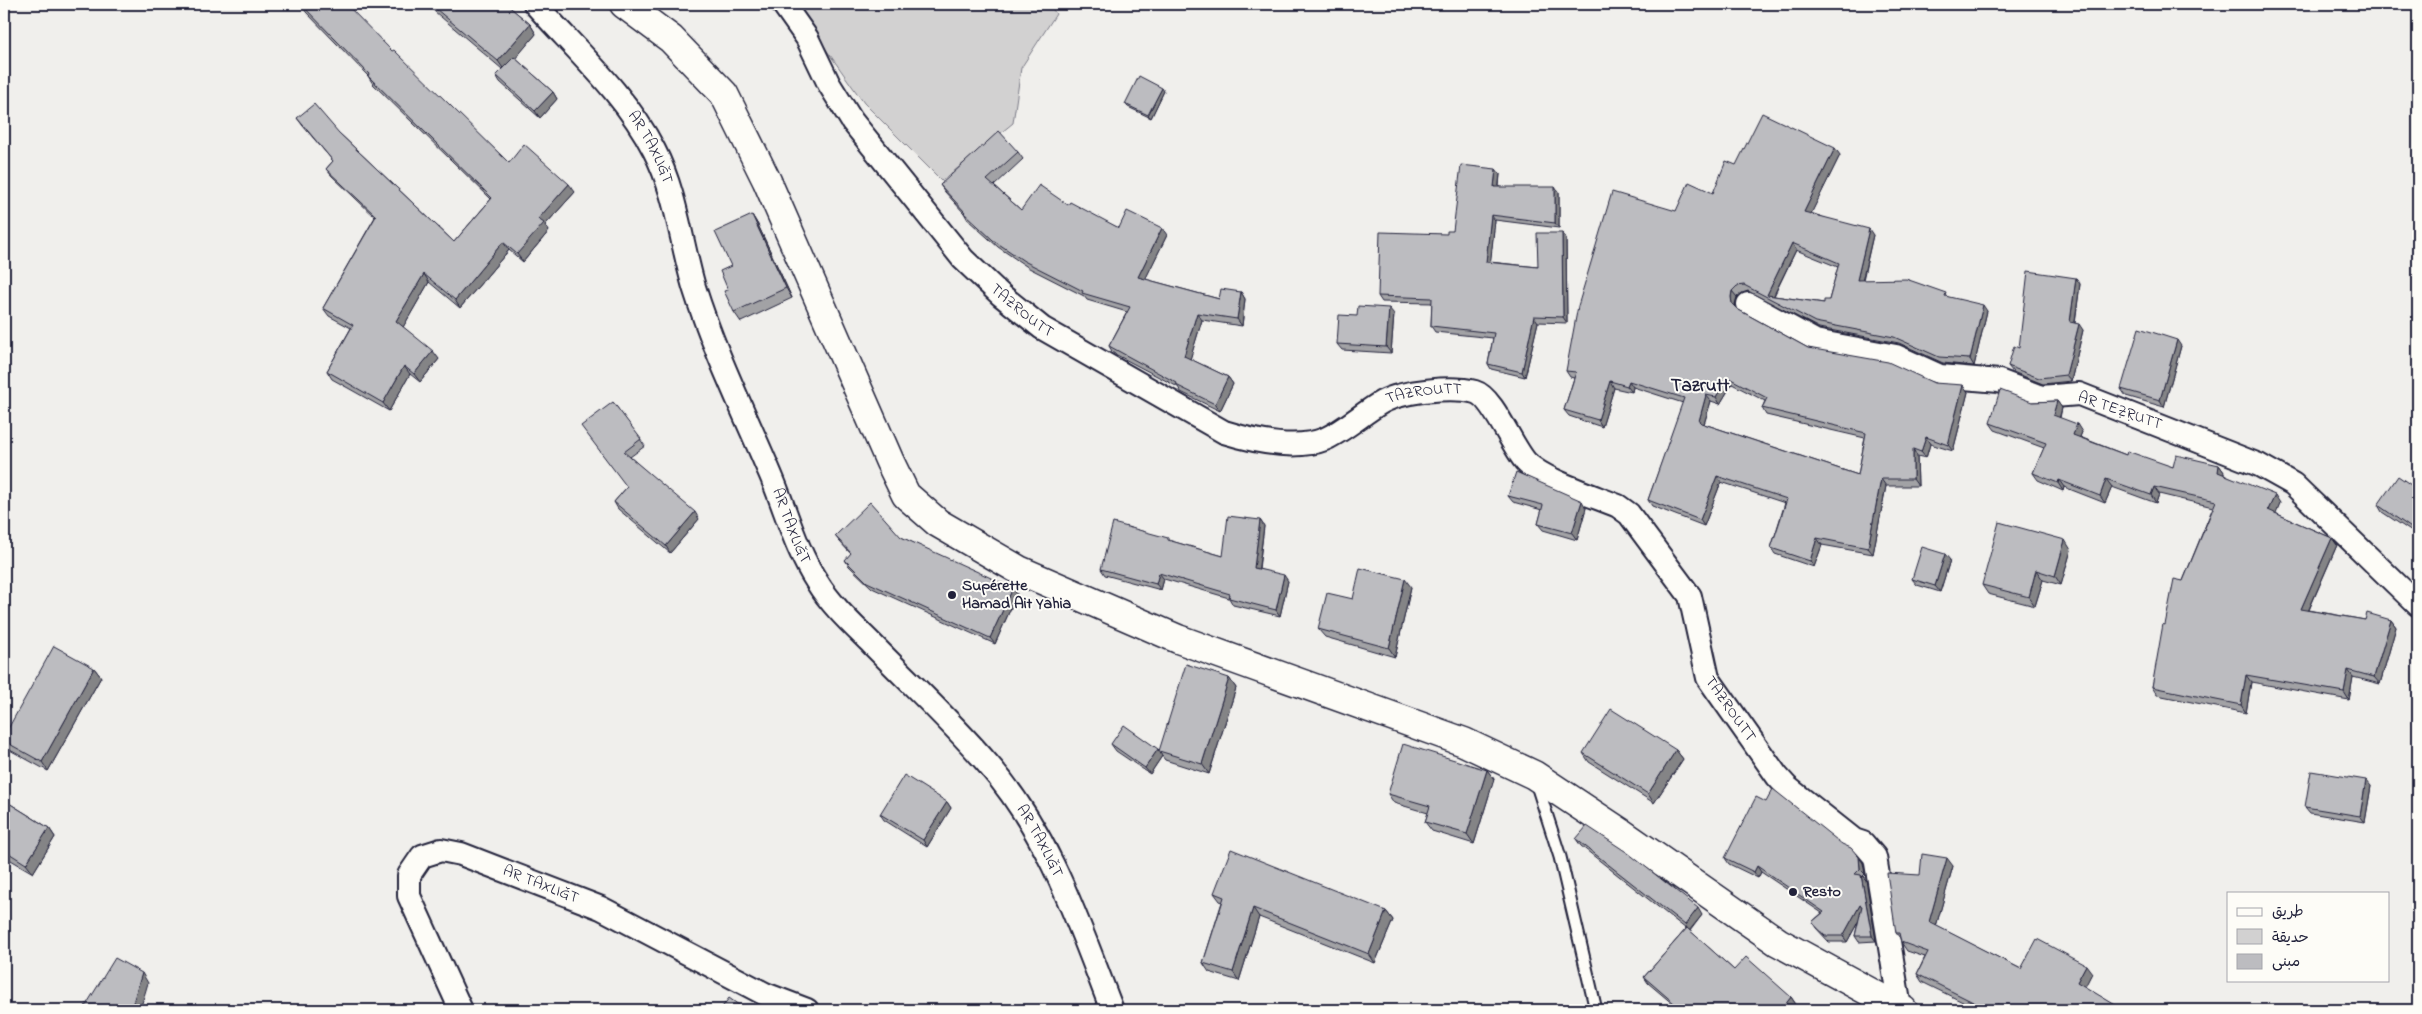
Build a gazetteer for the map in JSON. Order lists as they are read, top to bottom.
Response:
{
  "streets": {
    "street": ["AR TAXLIǦT", "TAZROUTT", "AR TEẒṚUTT"]
  },
  "districts": ["Tazrutt"],
  "places": ["Supérette Hamad Ait Yahia", "Resto"],
  "legend": ["طريق", "حديقة", "مبنى"]
}
